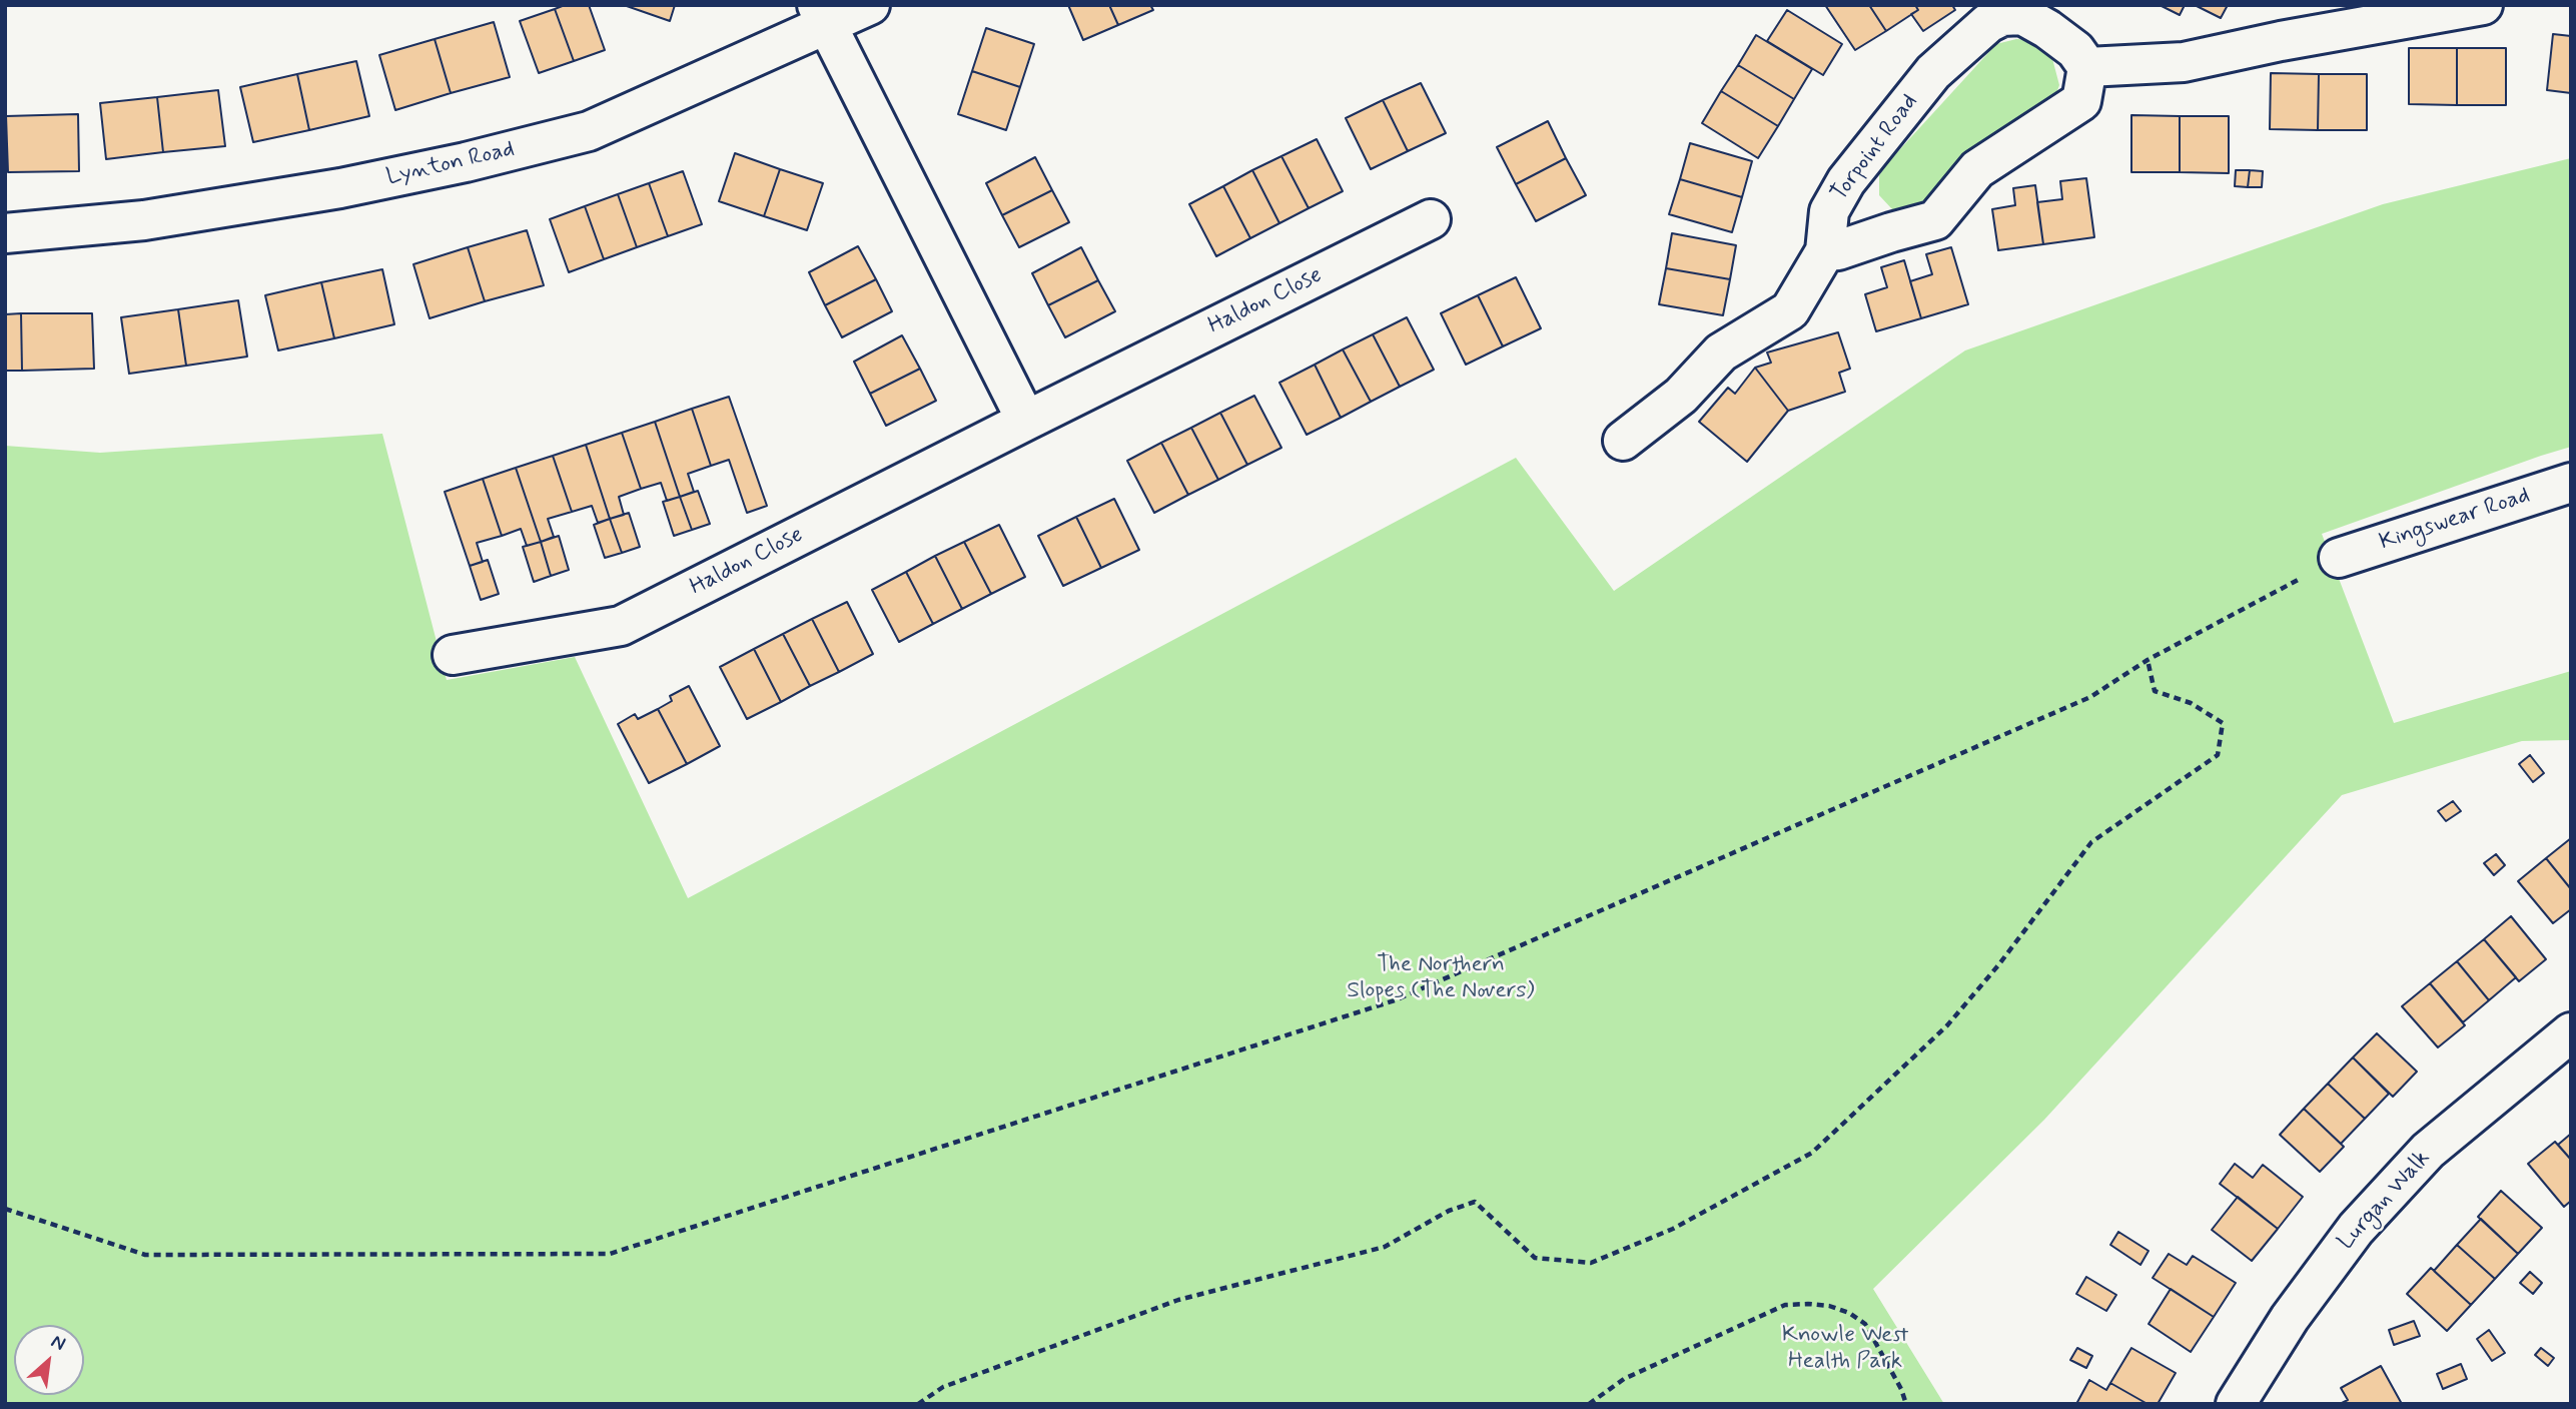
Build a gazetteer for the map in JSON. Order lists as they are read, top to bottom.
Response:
{
  "streets": {
    "street": [
      "Torpoint Road",
      "Lynton Road",
      "Haldon Close",
      "Kingswear Road",
      "Lurgan Walk"
    ]
  },
  "parks": ["The Northern Slopes (The Novers)", "Knowle West Health Park"],
  "north": "top right"
}
